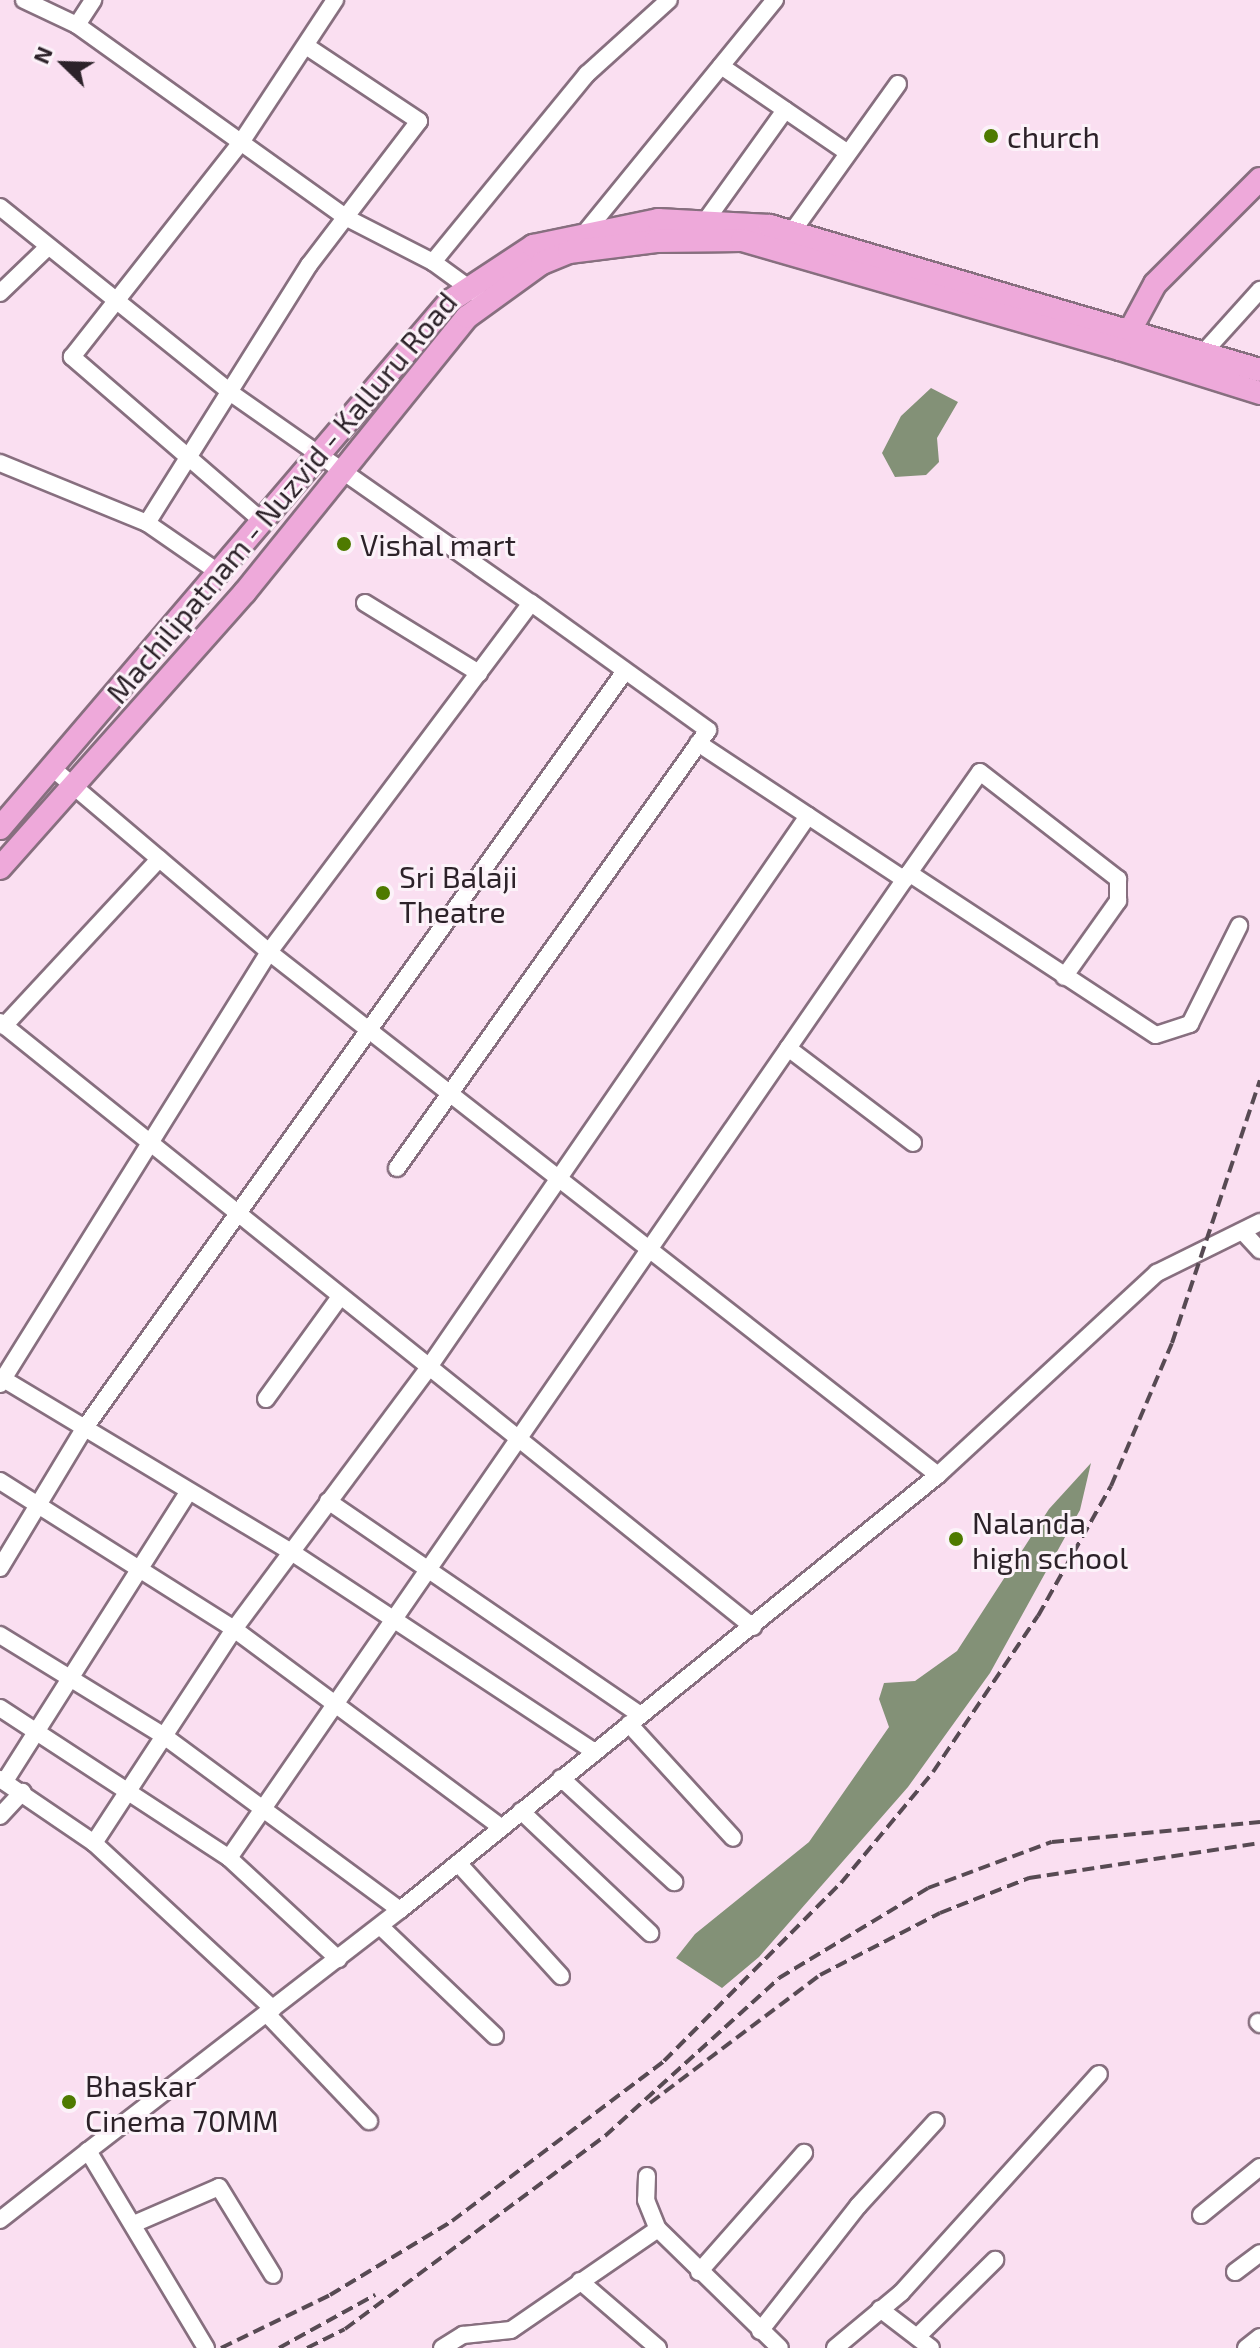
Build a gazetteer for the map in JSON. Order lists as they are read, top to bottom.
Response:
{
  "streets": {
    "highway": ["Machilipatnam - Nuzvid - Kalluru Road"]
  },
  "places": [
    "church",
    "Vishal mart",
    "Sri Balaji Theatre",
    "Nalanda high school",
    "Bhaskar Cinema 70MM"
  ],
  "north": "top left"
}
